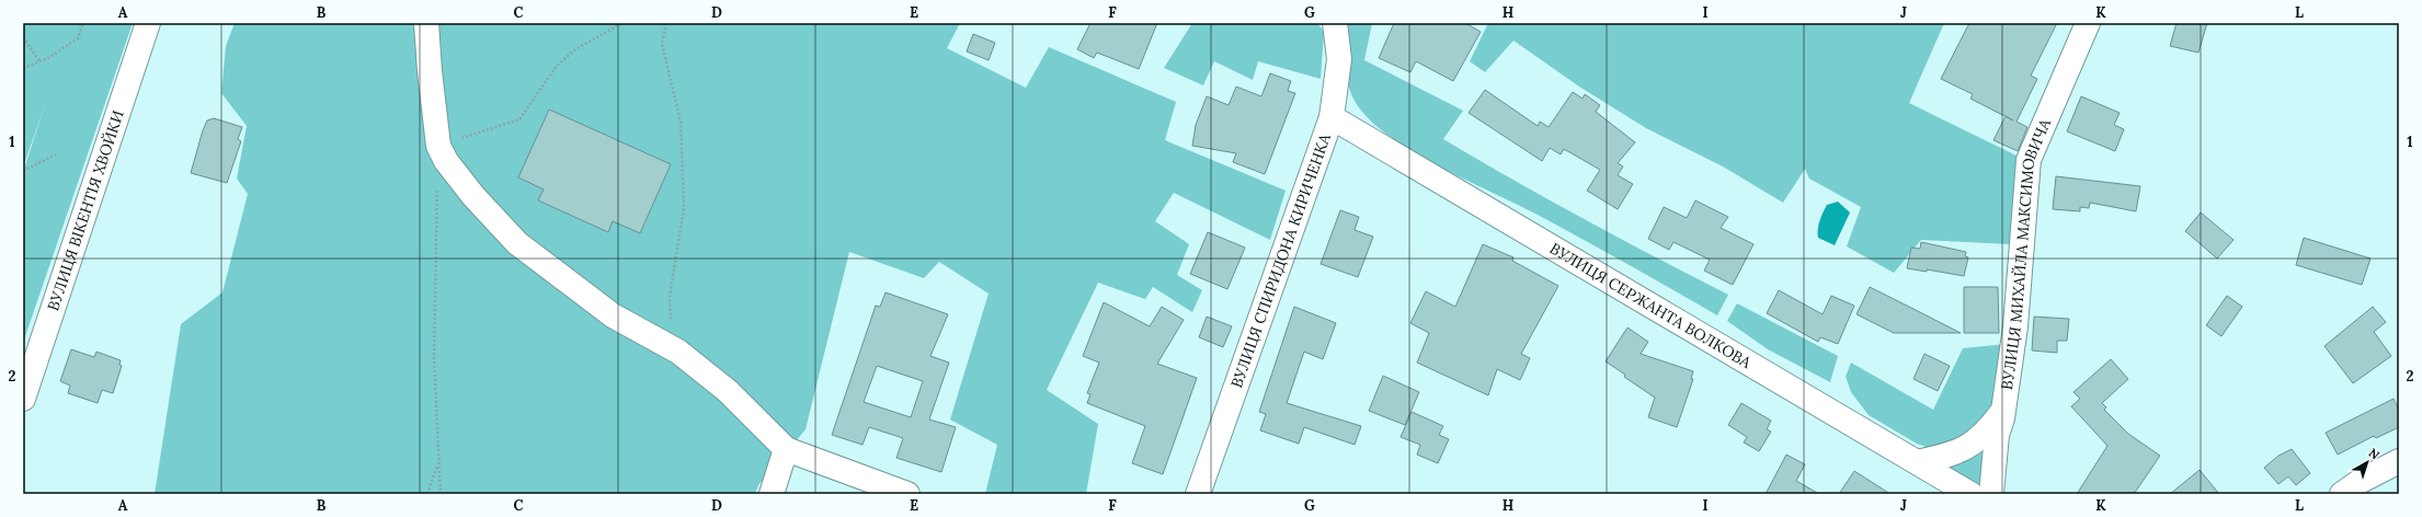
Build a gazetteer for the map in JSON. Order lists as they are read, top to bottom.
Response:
{
  "streets": {
    "street": [
      "ВУЛИЦЯ ВІКЕНТІЯ ХВОЙКИ",
      "ВУЛИЦЯ МИХАЙЛА МАКСИМОВИЧА",
      "ВУЛИЦЯ СПИРИДОНА КИРИЧЕНКА",
      "ВУЛИЦЯ СЕРЖАНТА ВОЛКОВА"
    ]
  },
  "crossings": [
    ["ВУЛИЦЯ СПИРИДОНА КИРИЧЕНКА", "ВУЛИЦЯ СЕРЖАНТА ВОЛКОВА"]
  ],
  "north": "top right",
  "grid": {
    "columns": [
      "A",
      "B",
      "C",
      "D",
      "E",
      "F",
      "G",
      "H",
      "I",
      "J",
      "K",
      "L"
    ],
    "rows": ["1", "2"]
  }
}
